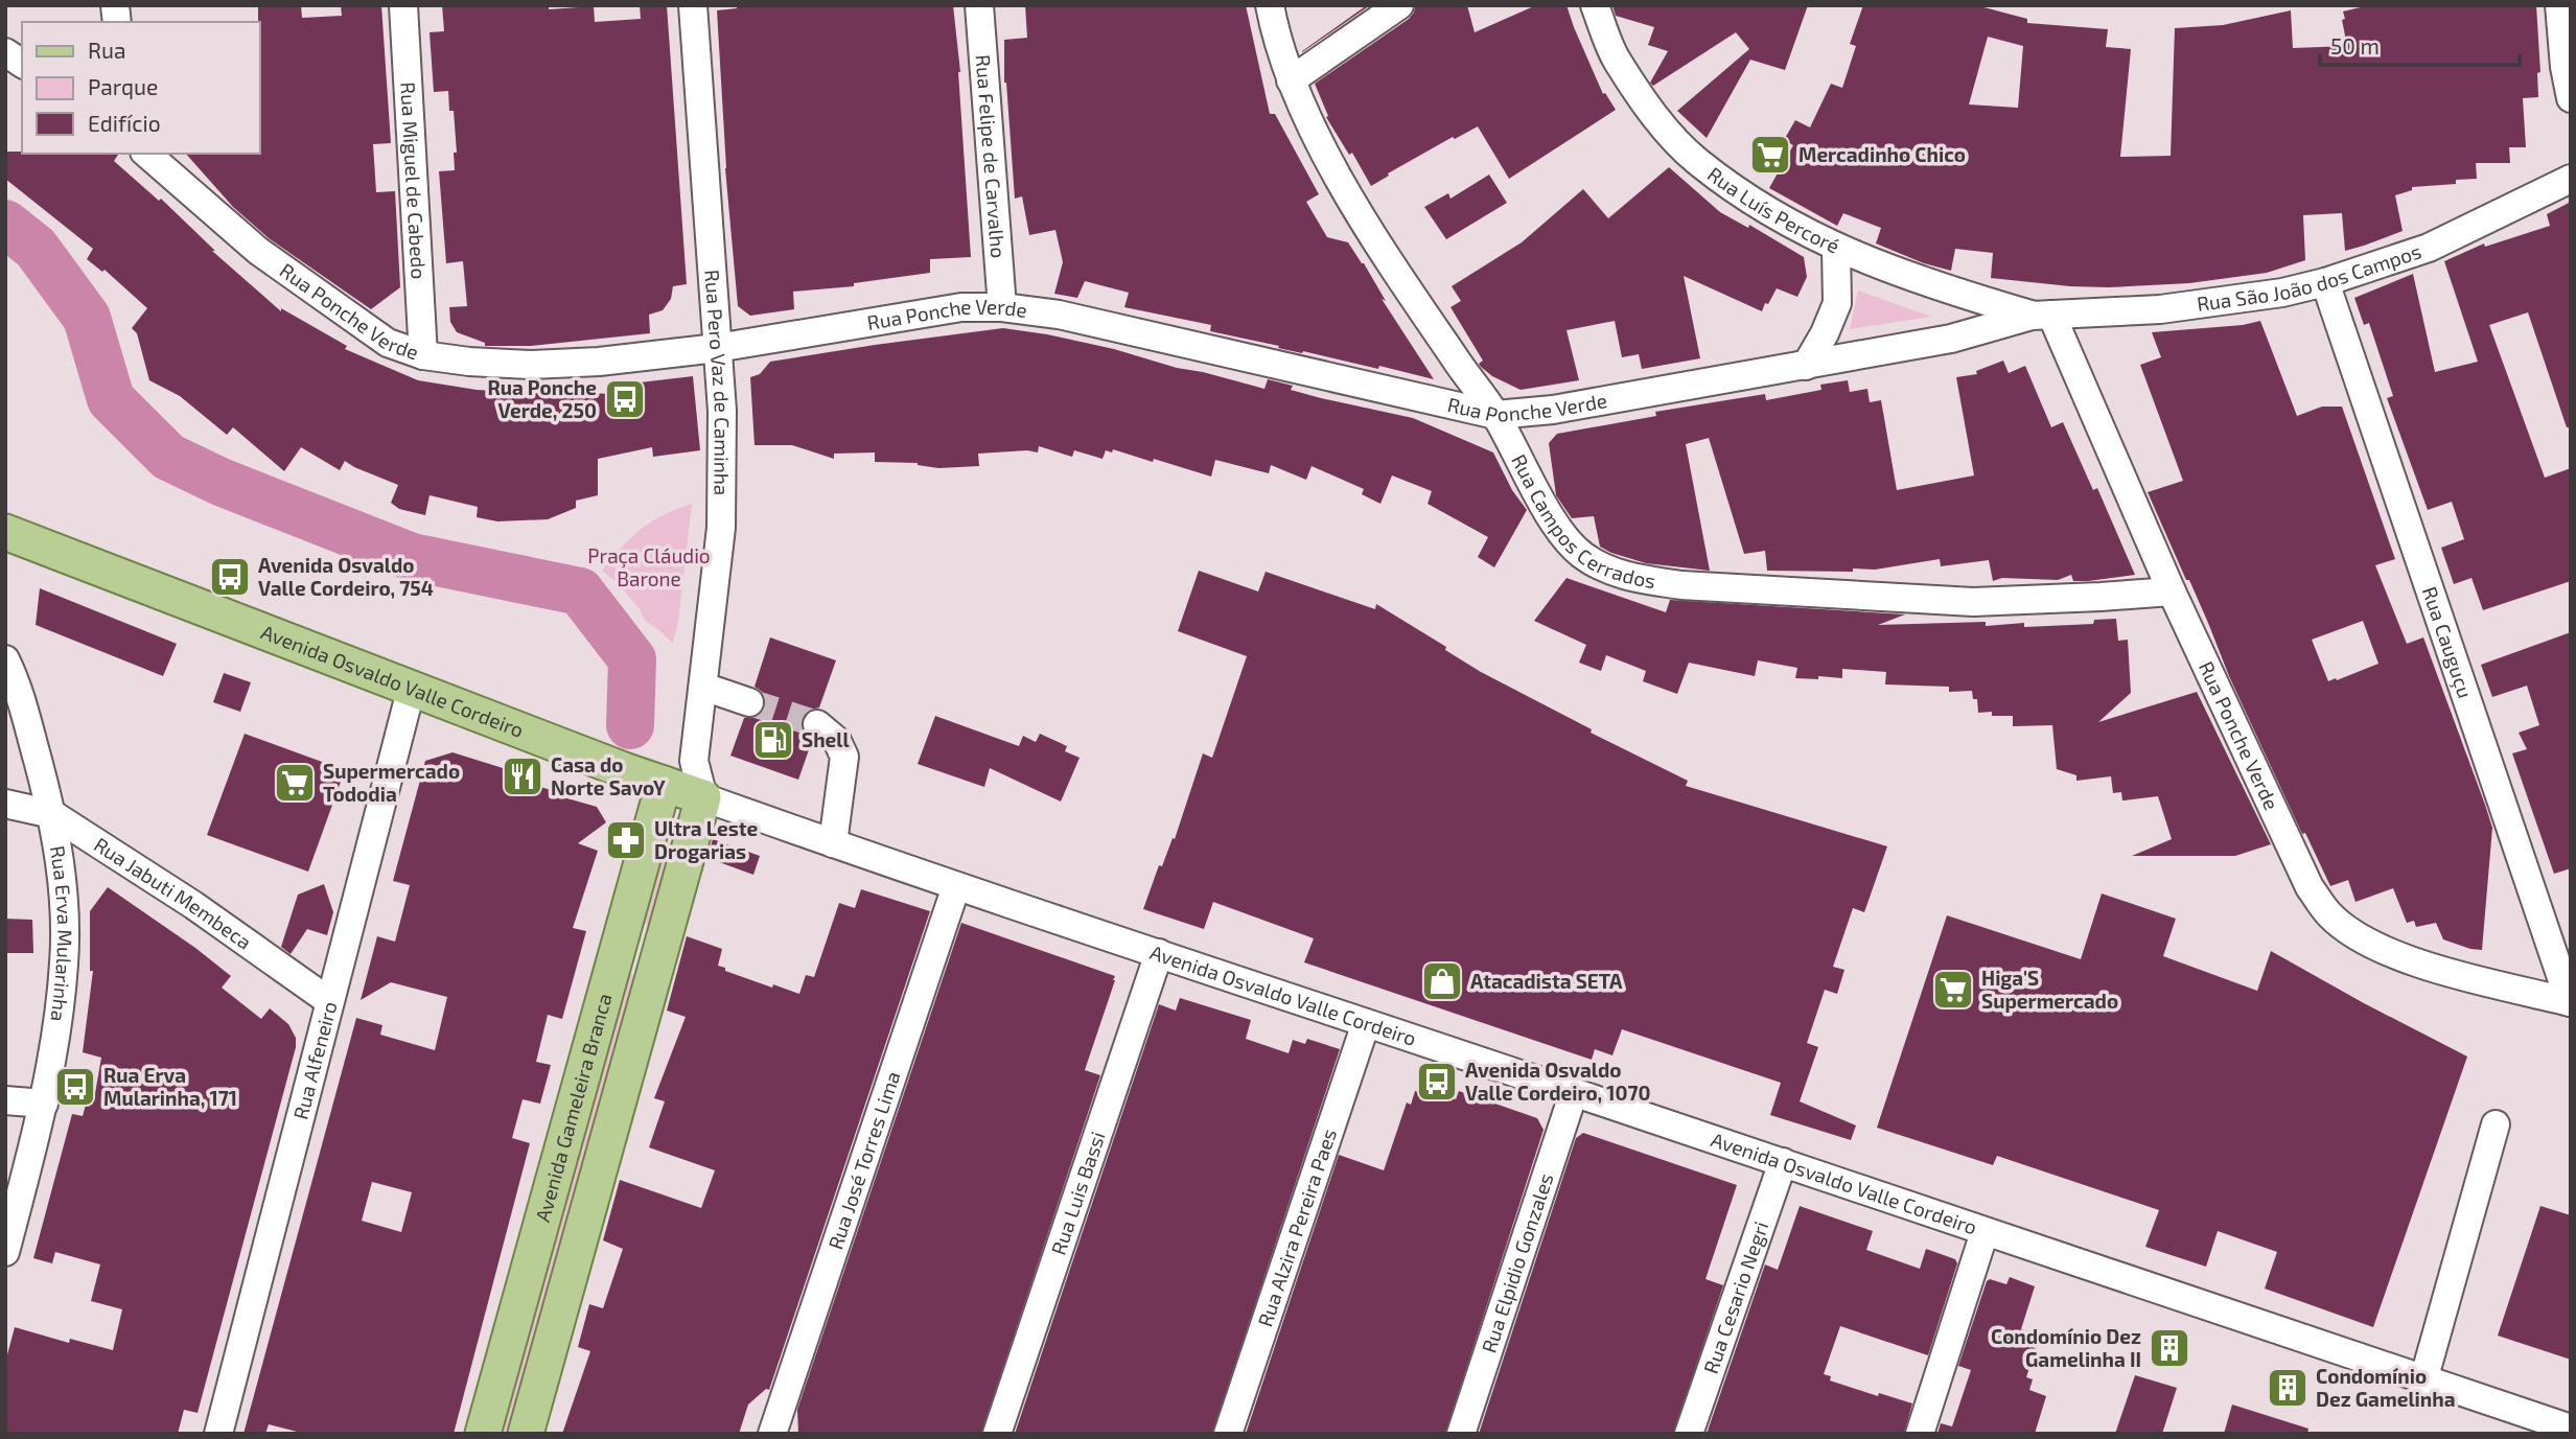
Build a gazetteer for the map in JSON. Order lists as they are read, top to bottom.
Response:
{
  "streets": {
    "main road": ["Avenida Osvaldo Valle Cordeiro", "Avenida Gameleira Branca"],
    "street": [
      "Rua Felipe de Carvalho",
      "Rua Miguel de Cabedo",
      "Rua Luís Percoré",
      "Rua São João dos Campos",
      "Rua Ponche Verde",
      "Rua Pero Vaz de Caminha",
      "Rua Campos Cerrados",
      "Rua Cauguçu",
      "Rua Jabuti Membeca",
      "Rua Erva Mularinha",
      "Rua Alfeneiro",
      "Rua José Torres Lima",
      "Rua Luis Bassi",
      "Rua Alzira Pereira Paes",
      "Rua Elpidio Gonzales",
      "Rua Cesario Negri"
    ]
  },
  "crossings": [
    ["Rua Felipe de Carvalho", "Rua Ponche Verde"],
    ["Rua Miguel de Cabedo", "Rua Ponche Verde"],
    ["Rua Luís Percoré", "Rua São João dos Campos"],
    ["Rua Luís Percoré", "Rua Ponche Verde"],
    ["Rua São João dos Campos", "Rua Ponche Verde"],
    ["Rua São João dos Campos", "Rua Cauguçu"],
    ["Rua Ponche Verde", "Rua Pero Vaz de Caminha"],
    ["Rua Ponche Verde", "Rua Campos Cerrados"],
    ["Rua Ponche Verde", "Rua Cauguçu"],
    ["Rua Pero Vaz de Caminha", "Avenida Osvaldo Valle Cordeiro"],
    ["Rua Pero Vaz de Caminha", "Avenida Gameleira Branca"],
    ["Avenida Osvaldo Valle Cordeiro", "Rua Alfeneiro"],
    ["Avenida Osvaldo Valle Cordeiro", "Avenida Gameleira Branca"],
    ["Avenida Osvaldo Valle Cordeiro", "Rua José Torres Lima"],
    ["Avenida Osvaldo Valle Cordeiro", "Rua Luis Bassi"],
    ["Avenida Osvaldo Valle Cordeiro", "Rua Alzira Pereira Paes"],
    ["Avenida Osvaldo Valle Cordeiro", "Rua Elpidio Gonzales"],
    ["Avenida Osvaldo Valle Cordeiro", "Rua Cesario Negri"],
    ["Rua Jabuti Membeca", "Rua Erva Mularinha"],
    ["Rua Jabuti Membeca", "Rua Alfeneiro"]
  ],
  "parks": ["Praça Cláudio Barone"],
  "places": {
    "supermarket": ["Mercadinho Chico", "Supermercado Tododia", "Higa'S Supermercado"],
    "bus stop": [
      "Rua Ponche Verde, 250",
      "Avenida Osvaldo Valle Cordeiro, 754",
      "Avenida Osvaldo Valle Cordeiro, 1070",
      "Rua Erva Mularinha, 171"
    ],
    "fuel station": ["Shell"],
    "restaurant": ["Casa do Norte SavoY"],
    "pharmacy": ["Ultra Leste Drogarias"],
    "shop": ["Atacadista SETA"],
    "building": ["Condomínio Dez Gamelinha II", "Condomínio Dez Gamelinha"]
  },
  "legend": ["Rua", "Parque", "Edifício"],
  "scale_bar": "50 m"
}
